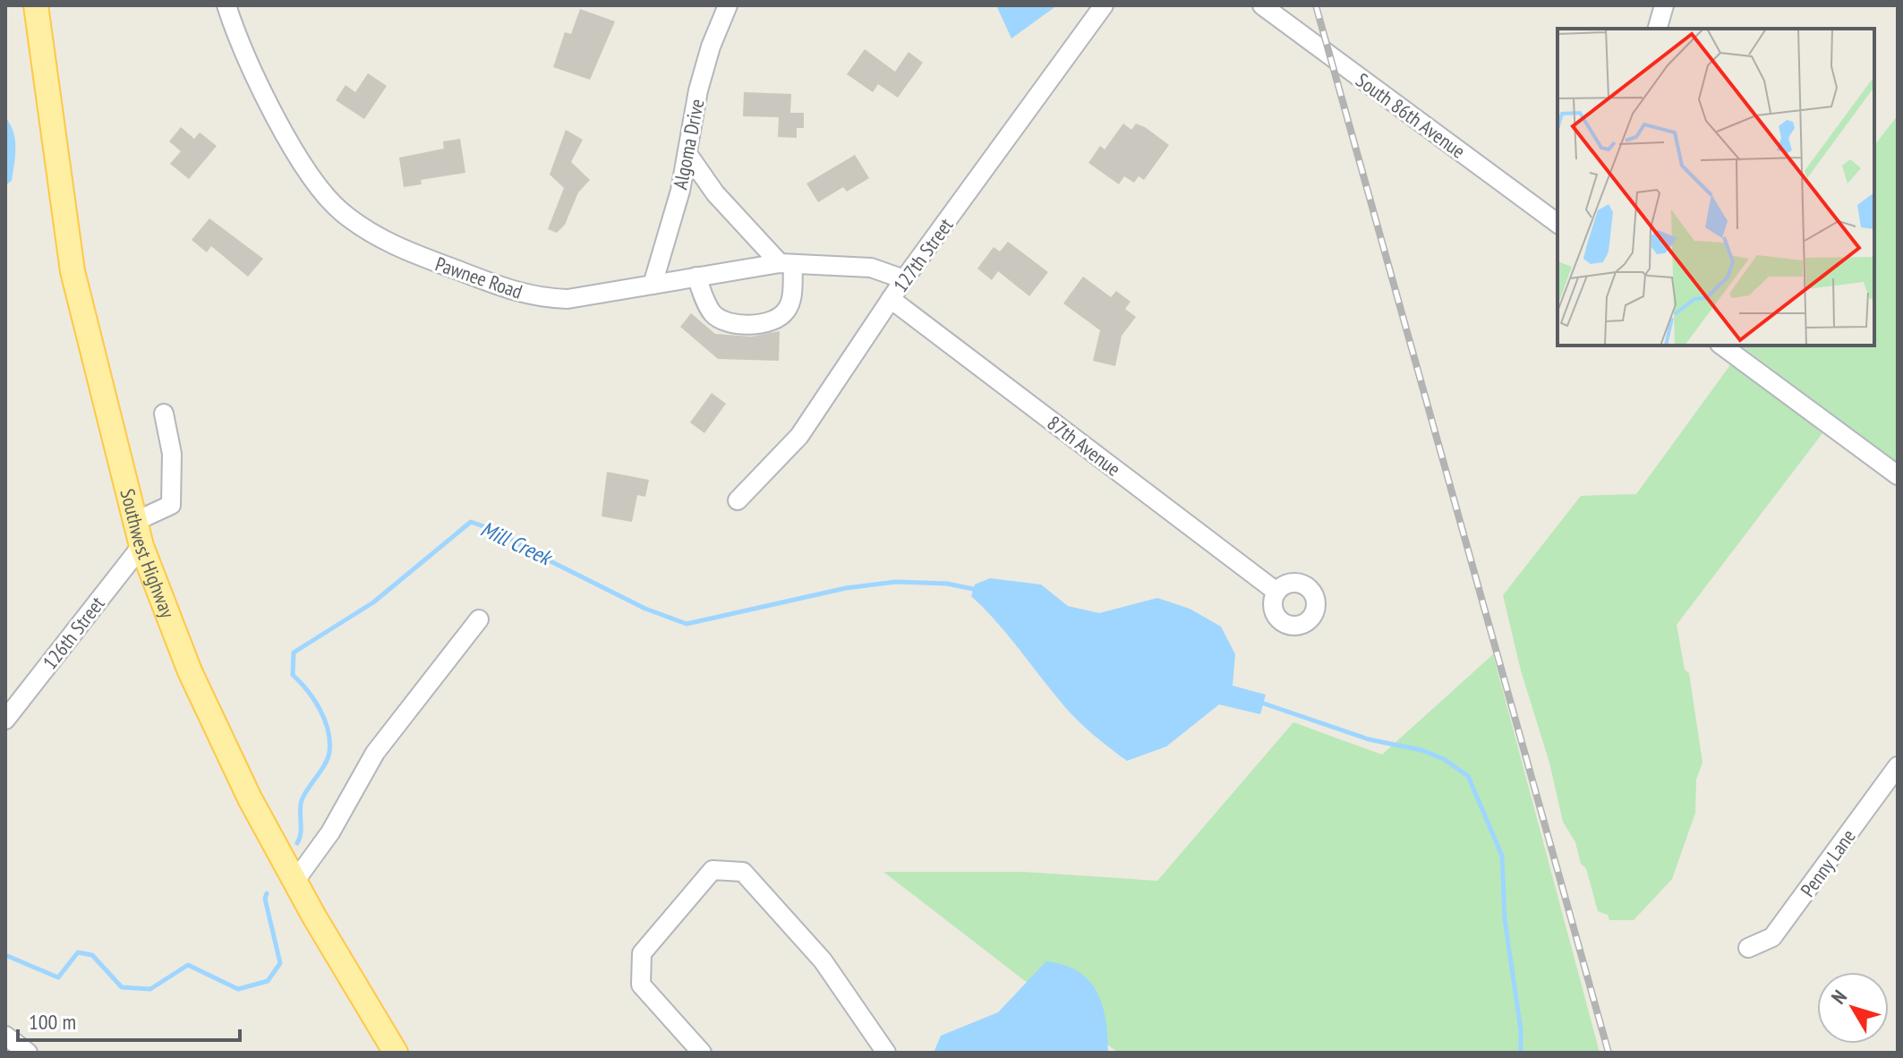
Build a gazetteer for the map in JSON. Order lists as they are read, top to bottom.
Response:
{
  "streets": {
    "main road": ["Southwest Highway"],
    "street": [
      "South 86th Avenue",
      "Algoma Drive",
      "127th Street",
      "Pawnee Road",
      "87th Avenue",
      "126th Street",
      "Penny Lane"
    ]
  },
  "crossings": [
    ["Algoma Drive", "Pawnee Road"],
    ["127th Street", "Pawnee Road"],
    ["127th Street", "87th Avenue"],
    ["Southwest Highway", "126th Street"]
  ],
  "water": ["Mill Creek"],
  "scale_bar": "100 m",
  "north": "top left"
}
